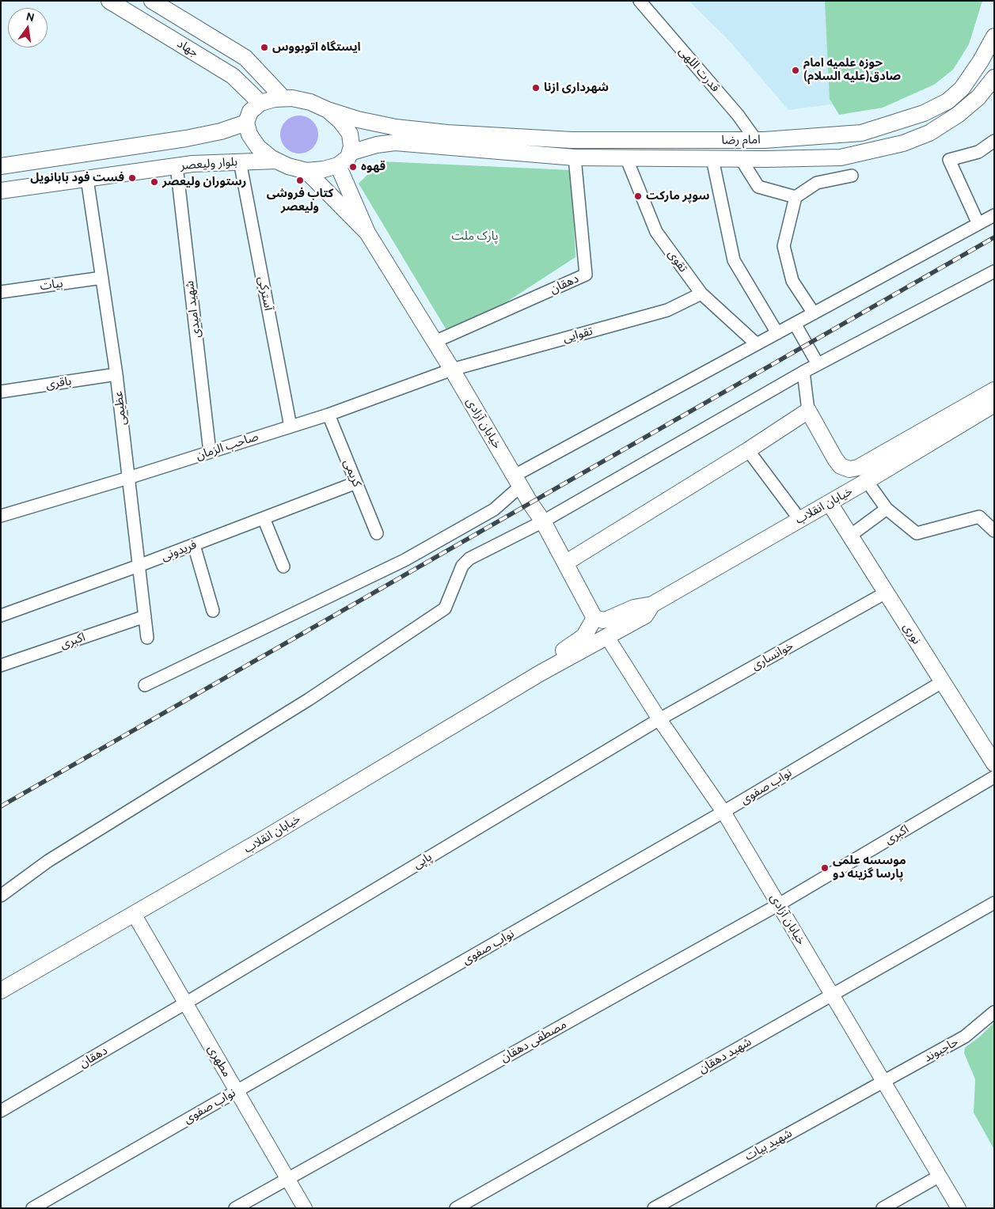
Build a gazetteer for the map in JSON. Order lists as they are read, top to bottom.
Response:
{
  "streets": {
    "main road": [
      "جهاد",
      "امام رضا",
      "بلوار ولیعصر",
      "خیابان آزادی",
      "خیابان انقلاب",
      "نوری"
    ],
    "street": [
      "قدرت اللهی",
      "تقوی",
      "دهقان",
      "بیات",
      "آسترکی",
      "شهید امیدی",
      "تقوایی",
      "باقری",
      "عظیمی",
      "صاحب الزمان",
      "کریمی",
      "فریدونی",
      "اکبری",
      "خوانساری",
      "نواب صفوی",
      "پاپی",
      "مصطفی دهقان",
      "حاجیوند",
      "شهید دهقان",
      "مطهری",
      "شهید بیات"
    ]
  },
  "crossings": [
    ["جهاد", "بلوار ولیعصر"],
    ["قدرت اللهی", "امام رضا"],
    ["امام رضا", "تقوی"],
    ["امام رضا", "دهقان"],
    ["بلوار ولیعصر", "آسترکی"],
    ["بلوار ولیعصر", "شهید امیدی"],
    ["بلوار ولیعصر", "عظیمی"],
    ["تقوی", "تقوایی"],
    ["دهقان", "خیابان آزادی"],
    ["دهقان", "پاپی"],
    ["دهقان", "مطهری"],
    ["بیات", "عظیمی"],
    ["آسترکی", "صاحب الزمان"],
    ["شهید امیدی", "صاحب الزمان"],
    ["تقوایی", "خیابان آزادی"],
    ["تقوایی", "صاحب الزمان"],
    ["باقری", "عظیمی"],
    ["عظیمی", "صاحب الزمان"],
    ["عظیمی", "فریدونی"],
    ["عظیمی", "اکبری"],
    ["خیابان آزادی", "صاحب الزمان"],
    ["خیابان آزادی", "خیابان انقلاب"],
    ["خیابان آزادی", "اکبری"],
    ["خیابان آزادی", "خوانساری"],
    ["خیابان آزادی", "نواب صفوی"],
    ["خیابان آزادی", "پاپی"],
    ["خیابان آزادی", "مصطفی دهقان"],
    ["خیابان آزادی", "حاجیوند"],
    ["خیابان آزادی", "شهید دهقان"],
    ["خیابان آزادی", "شهید بیات"],
    ["صاحب الزمان", "کریمی"],
    ["کریمی", "فریدونی"],
    ["خیابان انقلاب", "نوری"],
    ["خیابان انقلاب", "مطهری"],
    ["نوری", "خوانساری"],
    ["نوری", "نواب صفوی"],
    ["اکبری", "مصطفی دهقان"],
    ["خوانساری", "پاپی"],
    ["نواب صفوی", "مطهری"],
    ["پاپی", "مطهری"],
    ["مصطفی دهقان", "مطهری"],
    ["حاجیوند", "شهید بیات"]
  ],
  "parks": ["پارک ملت"],
  "places": [
    "ایستگاه اتوبووس",
    "حوزه علمیه امام صادق(علیه السلام)",
    "شهرداری ازنا",
    "قهوه",
    "فست فود بابانویل",
    "کتاب فروشی ولیعصر",
    "رستوران ولیعصر",
    "سوپر مارکت",
    "موسسه علمی پارسا گزینه دو"
  ],
  "north": "top"
}
